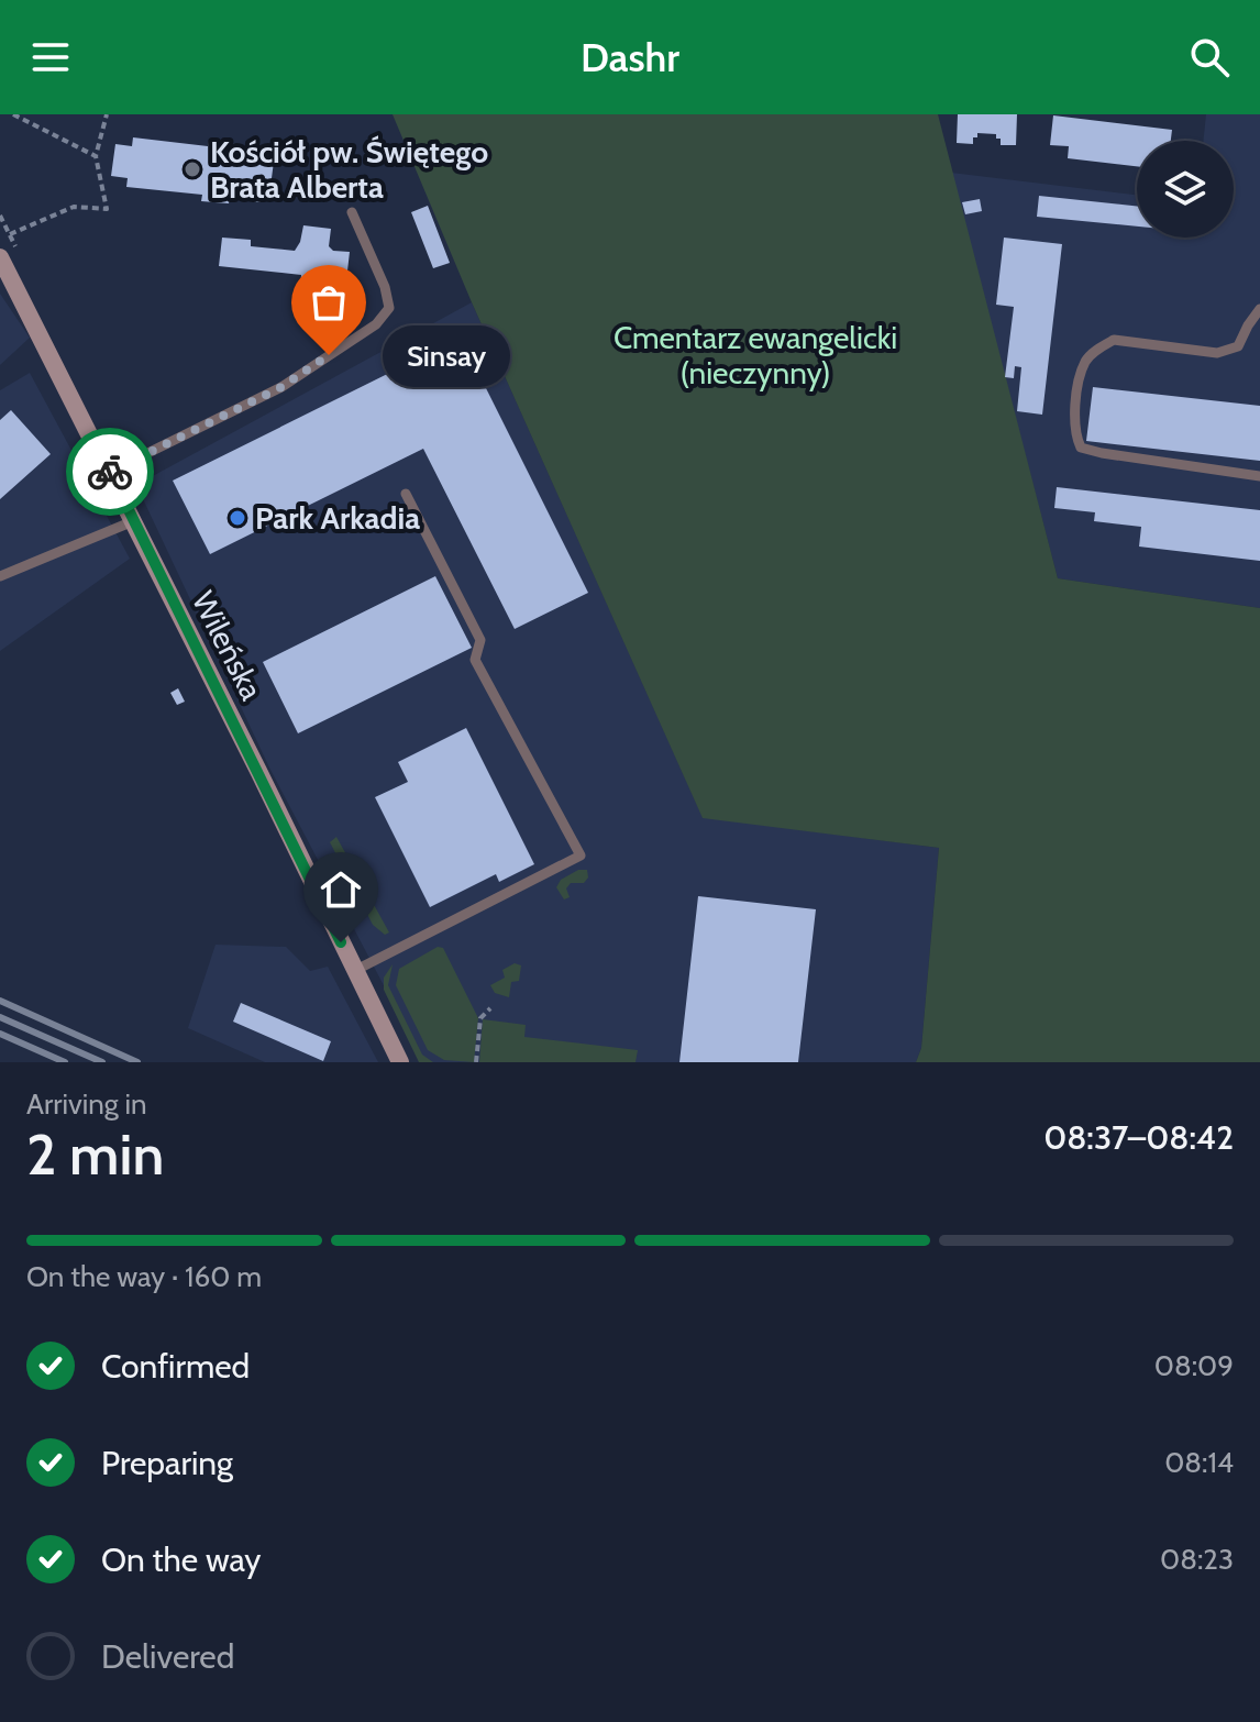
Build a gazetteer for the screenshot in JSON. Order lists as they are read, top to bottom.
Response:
{
  "streets": {
    "street": ["Wileńska"]
  },
  "parks": ["Cmentarz ewangelicki (nieczynny)"],
  "places": ["Kościół pw. Świętego Brata Alberta", "Sinsay", "Park Arkadia"],
  "page": {
    "header": "Dashr",
    "bubble": "Sinsay",
    "heading": ["2 min", "Arriving in", "08:37–08:42"],
    "bar": "On the way · 160 m",
    "list": [
      ["Confirmed", "08:09"],
      ["Preparing", "08:14"],
      ["On the way", "08:23"],
      "Delivered"
    ]
  }
}
